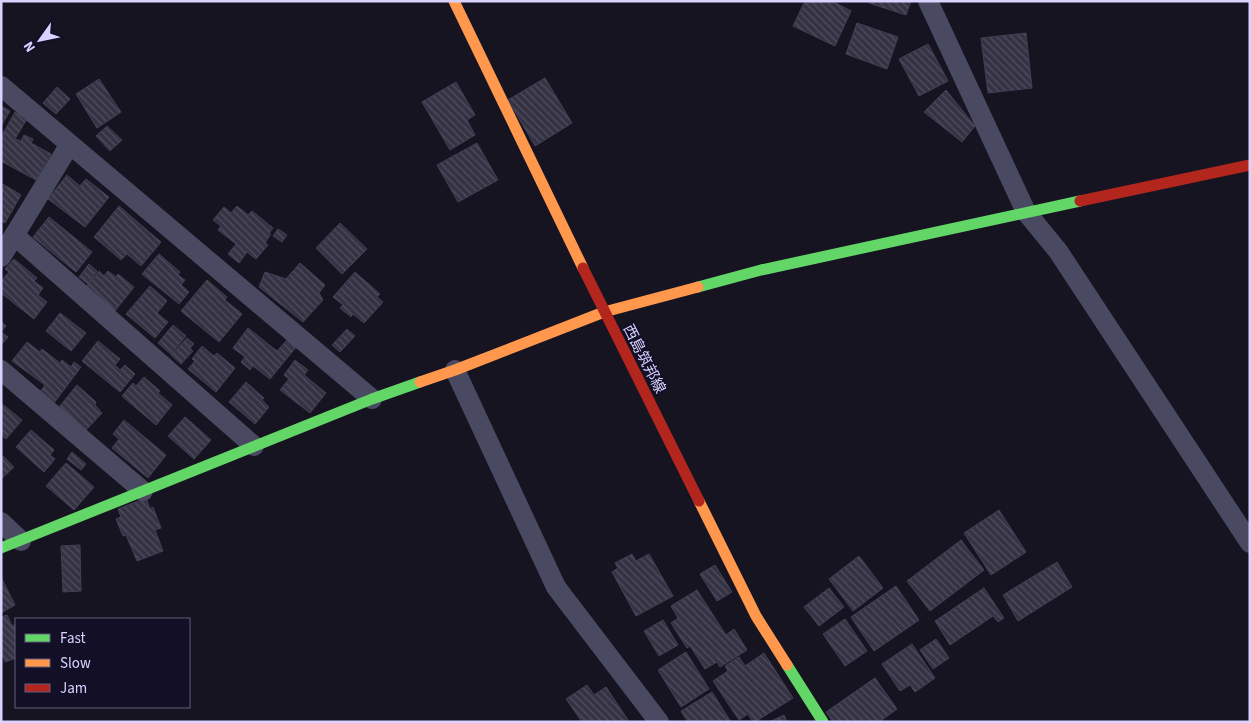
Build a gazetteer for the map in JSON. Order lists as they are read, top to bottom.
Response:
{
  "streets": {
    "street": ["西島筑邦線"]
  },
  "legend": ["Fast", "Slow", "Jam"],
  "north": "bottom left"
}
